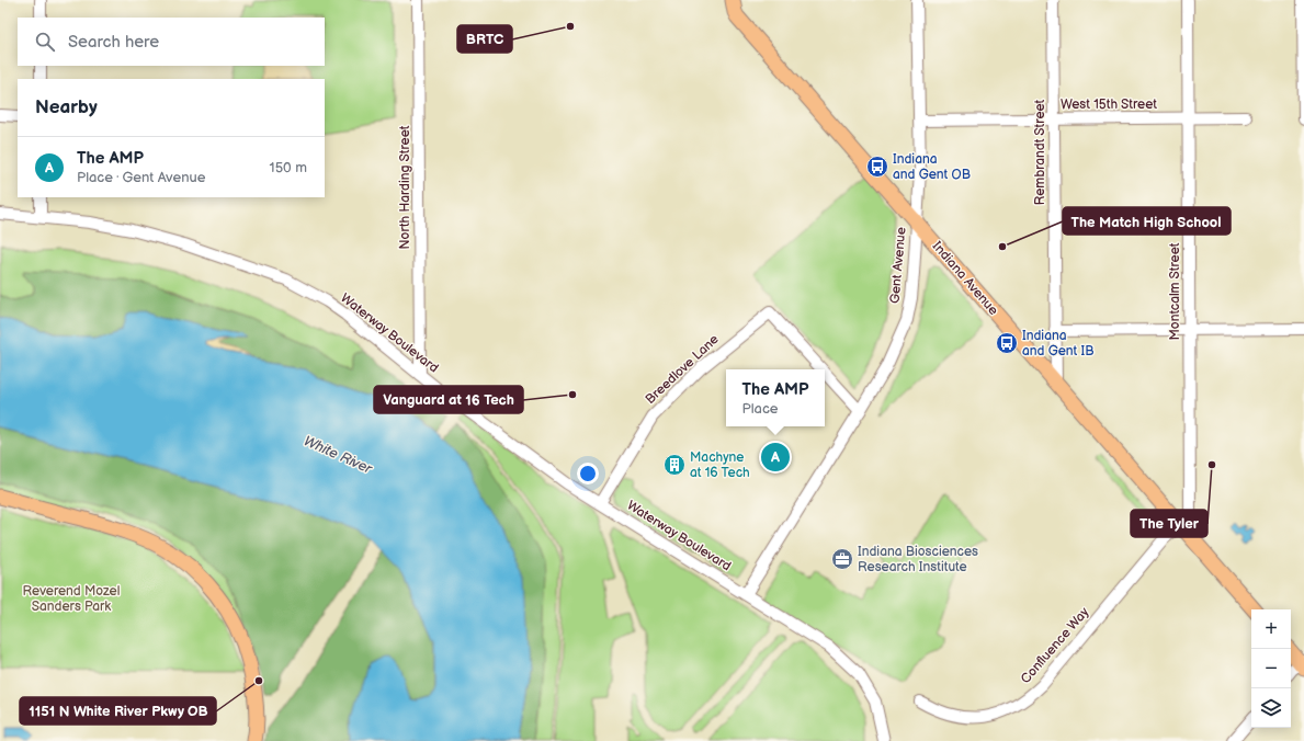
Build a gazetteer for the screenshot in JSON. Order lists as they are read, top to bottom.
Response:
{
  "streets": {
    "main road": ["Indiana Avenue"],
    "street": [
      "West 15th Street",
      "Rembrandt Street",
      "North Harding Street",
      "Gent Avenue",
      "Montcalm Street",
      "Waterway Boulevard",
      "Breedlove Lane",
      "Confluence Way"
    ]
  },
  "crossings": [
    ["West 15th Street", "Rembrandt Street"],
    ["West 15th Street", "Gent Avenue"],
    ["West 15th Street", "Montcalm Street"],
    ["Rembrandt Street", "Indiana Avenue"],
    ["North Harding Street", "Waterway Boulevard"],
    ["Gent Avenue", "Indiana Avenue"],
    ["Gent Avenue", "Waterway Boulevard"],
    ["Gent Avenue", "Breedlove Lane"],
    ["Indiana Avenue", "Montcalm Street"],
    ["Indiana Avenue", "Confluence Way"],
    ["Montcalm Street", "Confluence Way"],
    ["Waterway Boulevard", "Breedlove Lane"]
  ],
  "water": ["White River"],
  "parks": ["Reverend Mozel Sanders Park"],
  "places": {
    "other": [
      "BRTC",
      "The Match High School",
      "Vanguard at 16 Tech",
      "The Tyler",
      "1151 N White River Pkwy OB"
    ],
    "bus stop": ["Indiana and Gent OB", "Indiana and Gent IB"],
    "building": ["Machyne at 16 Tech"],
    "office": ["Indiana Biosciences Research Institute"]
  },
  "page": {
    "search": "Search here",
    "heading": "Nearby",
    "list": [
      {
        "mark": "A",
        "name": "The AMP",
        "note": "Place · Gent Avenue",
        "value": "150 m"
      }
    ],
    "popup": ["The AMP", "Place"],
    "pins": "A",
    "map_buttons": ["+", "−"]
  }
}
